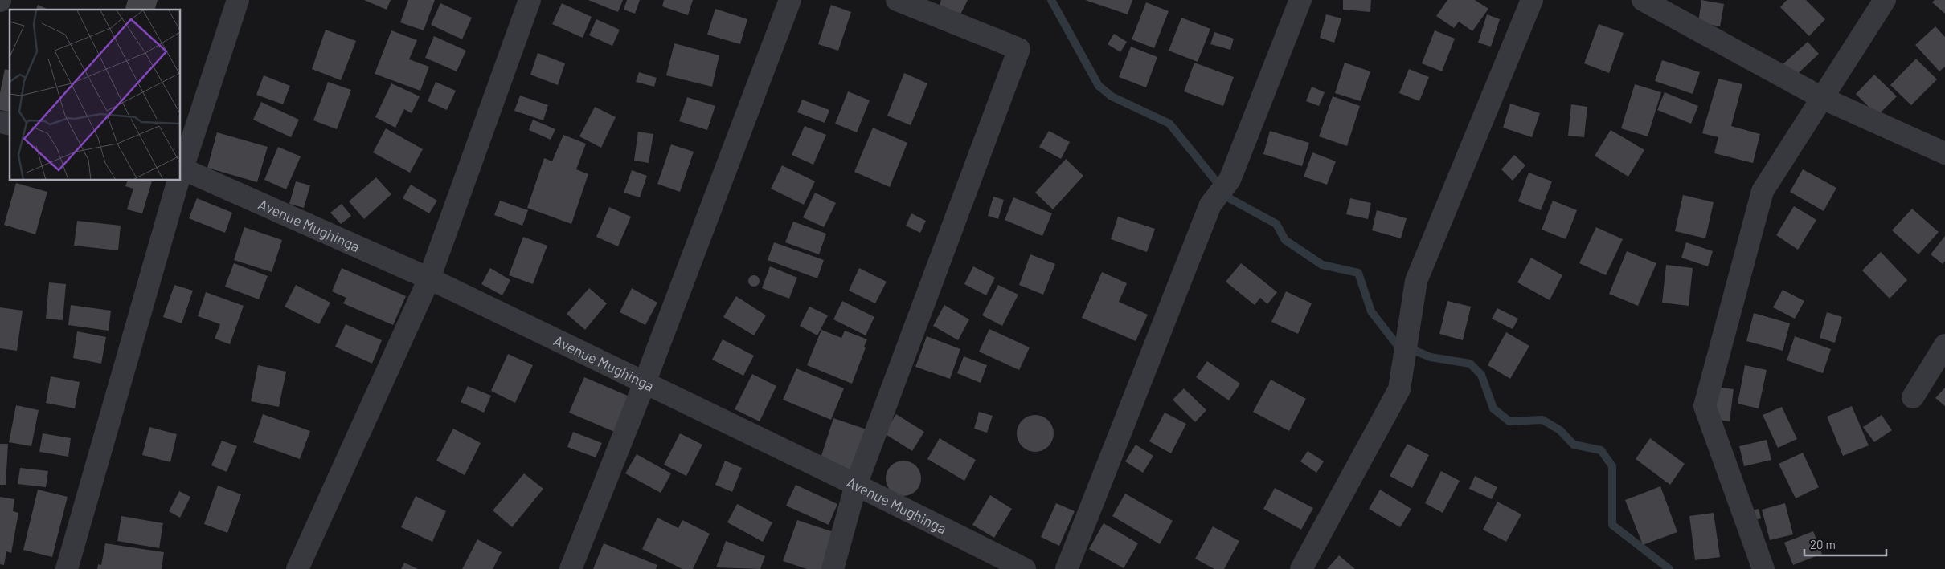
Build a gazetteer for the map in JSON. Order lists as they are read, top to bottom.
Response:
{
  "streets": {
    "street": ["Avenue Mughinga"]
  },
  "scale_bar": "20 m"
}
